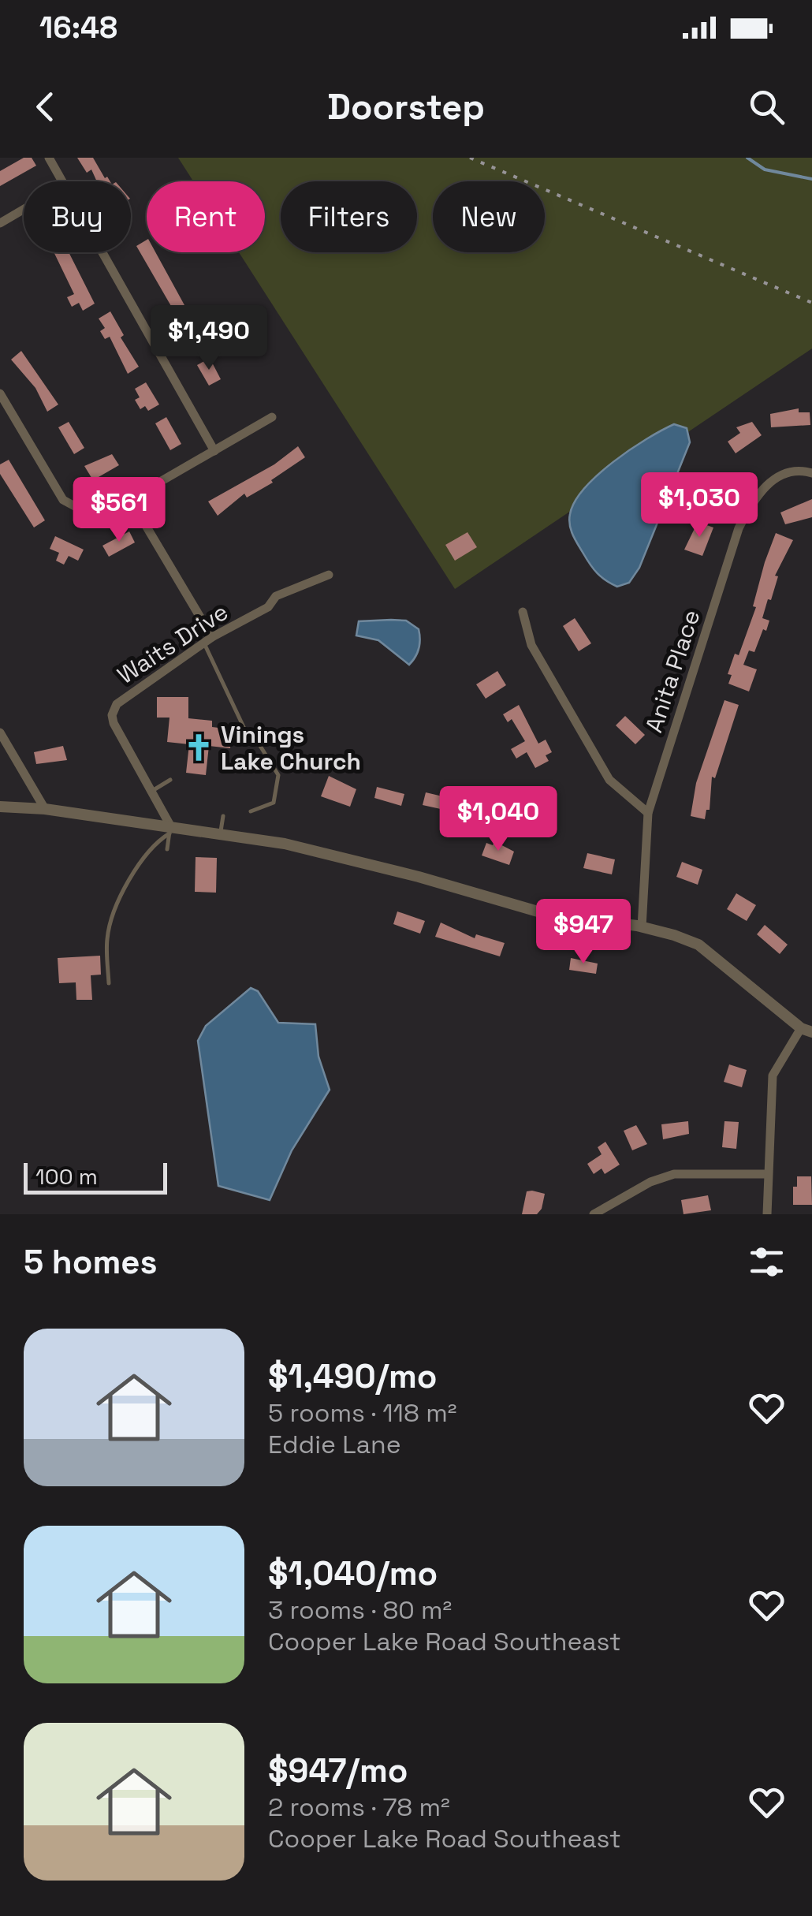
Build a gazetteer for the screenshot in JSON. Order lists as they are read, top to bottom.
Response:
{
  "streets": {
    "street": ["Waits Drive", "Anita Place"]
  },
  "places": {
    "church": ["Vinings Lake Church"]
  },
  "scale_bar": "100 m",
  "page": {
    "status": "16:48",
    "header": "Doorstep",
    "chip": [
      "Buy",
      "Rent",
      "Filters",
      "New"
    ],
    "price": [
      "$1,490",
      "$1,030",
      "$561",
      "$1,040",
      "$947"
    ],
    "scale": "100 m",
    "heading": "5 homes",
    "list": [
      {
        "name": "$1,490/mo",
        "note": "5 rooms · 118 m² · Eddie Lane"
      },
      {
        "name": "$1,040/mo",
        "note": "3 rooms · 80 m² · Cooper Lake Road Southeast"
      },
      {
        "name": "$947/mo",
        "note": "2 rooms · 78 m² · Cooper Lake Road Southeast"
      }
    ]
  }
}
